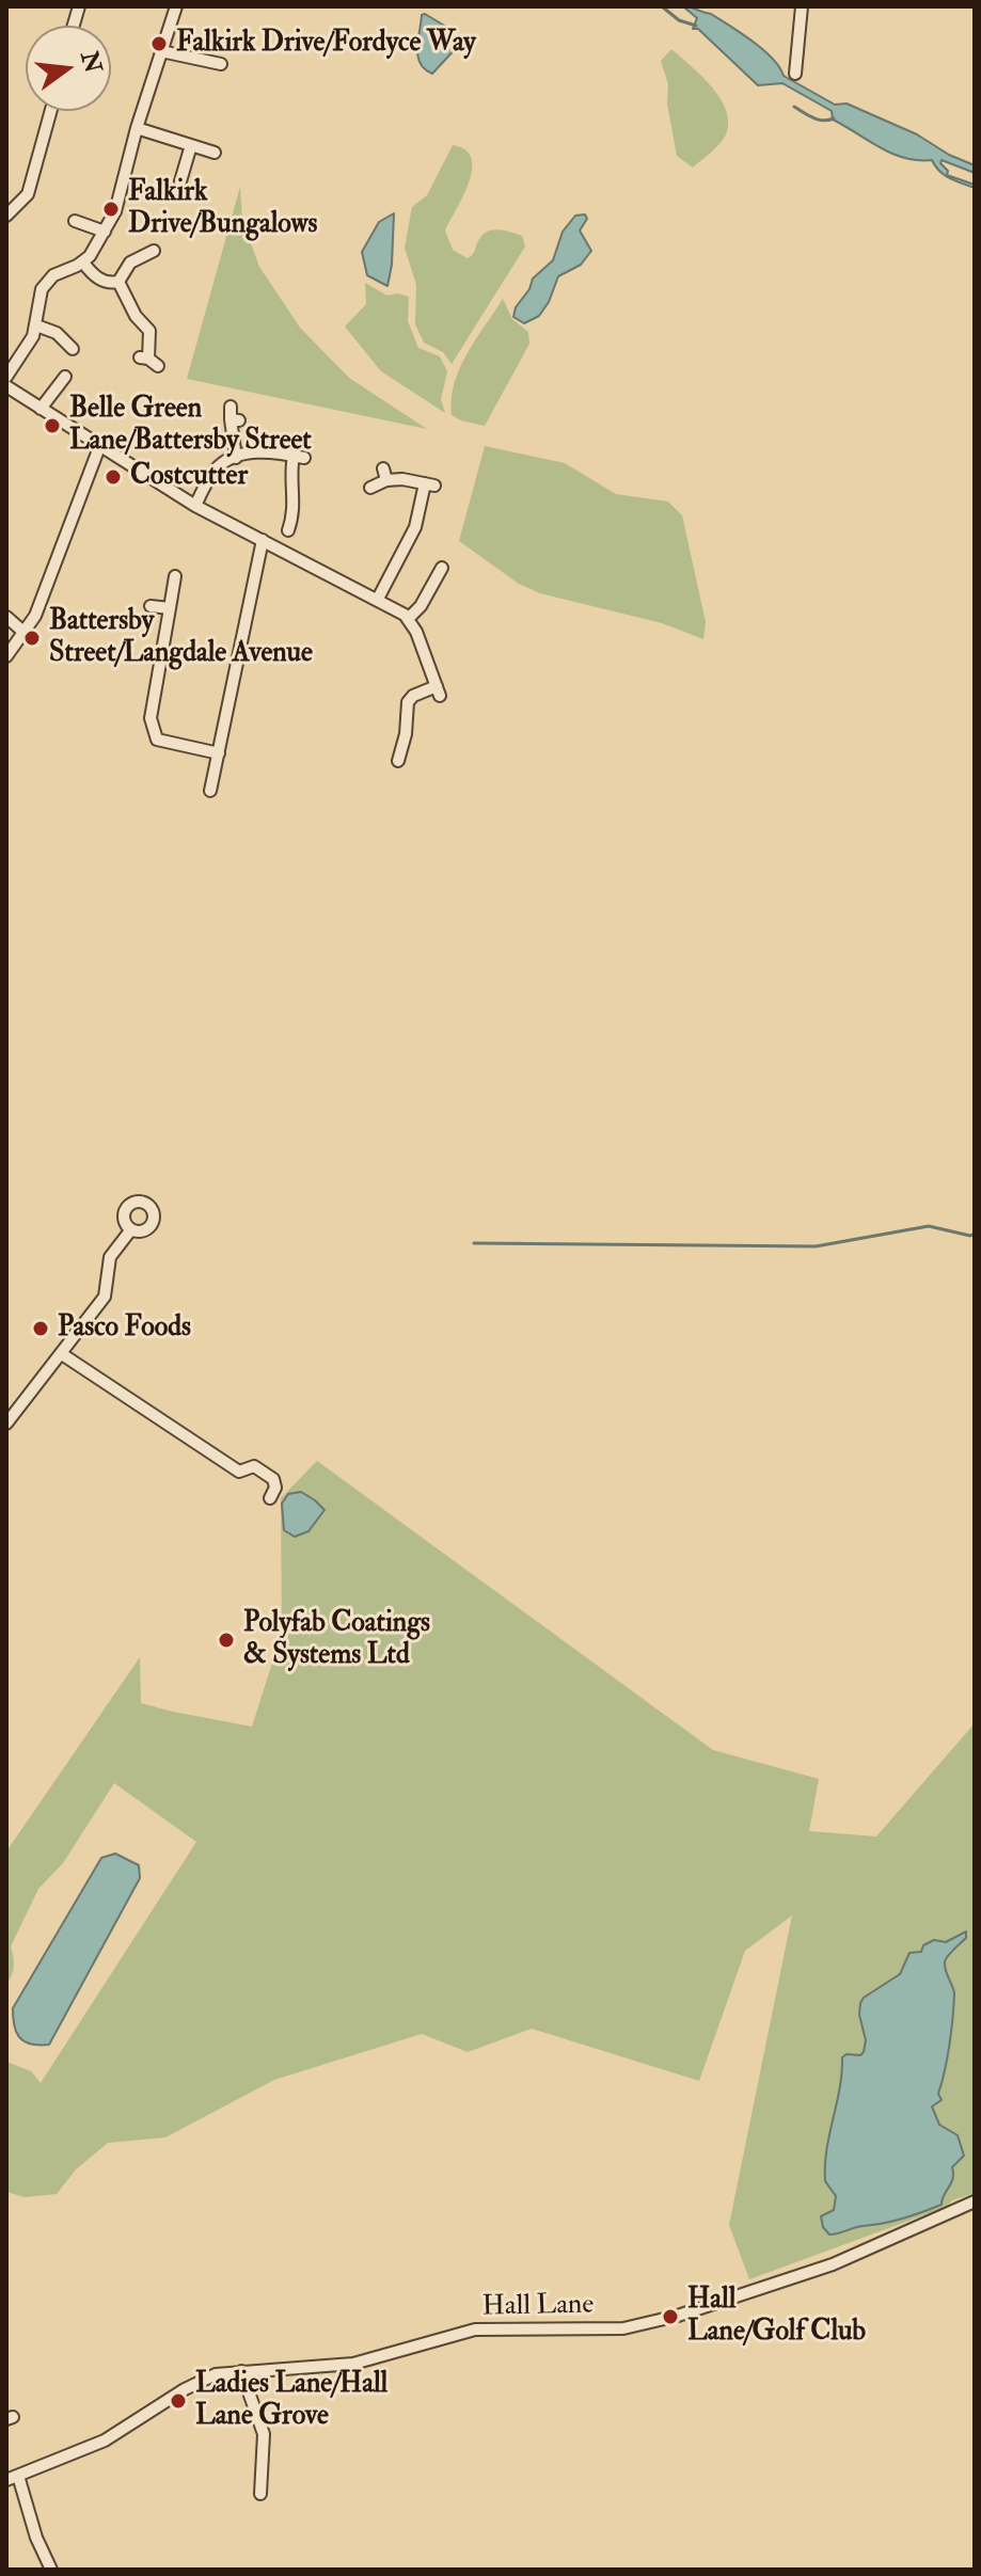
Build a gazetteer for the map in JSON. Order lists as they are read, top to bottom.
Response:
{
  "streets": {
    "street": ["Hall Lane"]
  },
  "places": [
    "Falkirk Drive/Fordyce Way",
    "Falkirk Drive/Bungalows",
    "Belle Green Lane/Battersby Street",
    "Costcutter",
    "Battersby Street/Langdale Avenue",
    "Pasco Foods",
    "Polyfab Coatings & Systems Ltd",
    "Hall Lane/Golf Club",
    "Ladies Lane/Hall Lane Grove"
  ],
  "north": "right"
}
